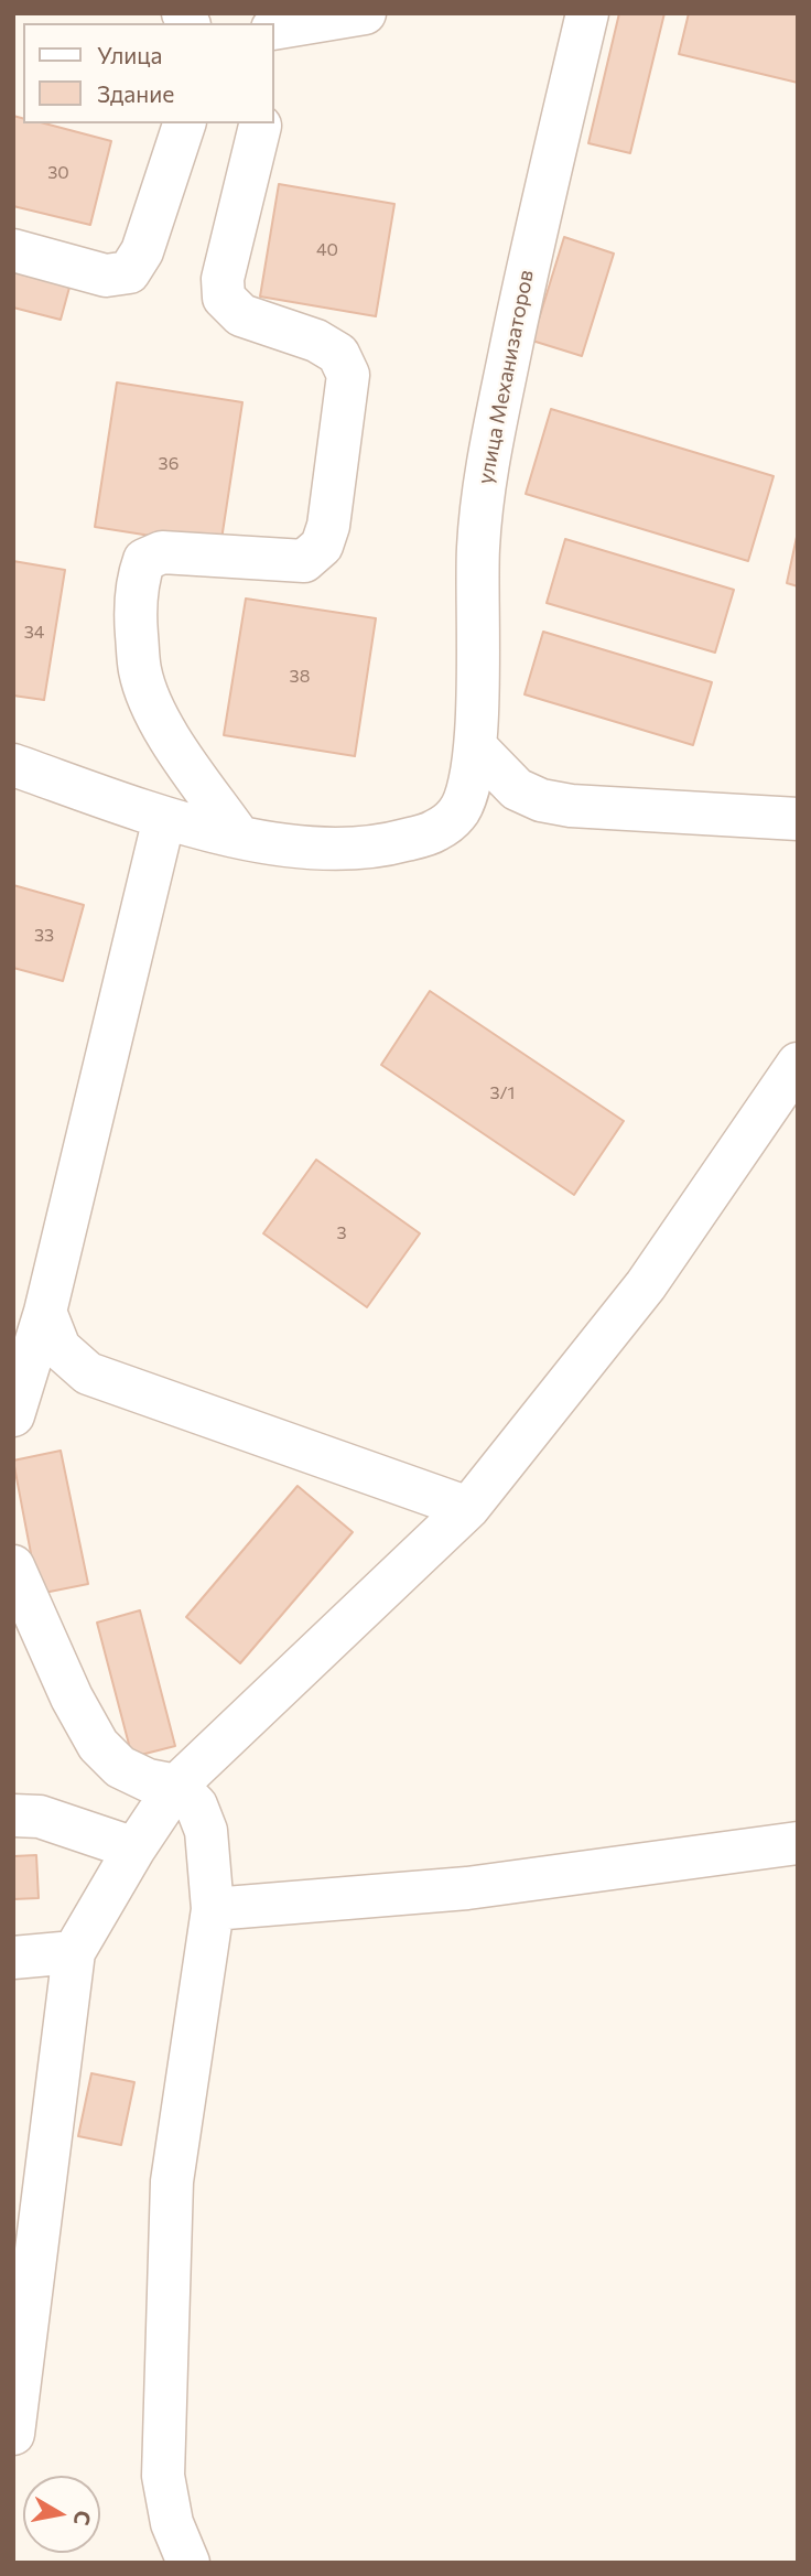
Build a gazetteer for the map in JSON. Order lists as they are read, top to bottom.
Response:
{
  "streets": {
    "street": ["улица Механизаторов"]
  },
  "house_numbers": [
    "30",
    "40",
    "36",
    "34",
    "38",
    "33",
    "3/1",
    "3"
  ],
  "legend": ["Улица", "Здание"],
  "north": "right"
}
